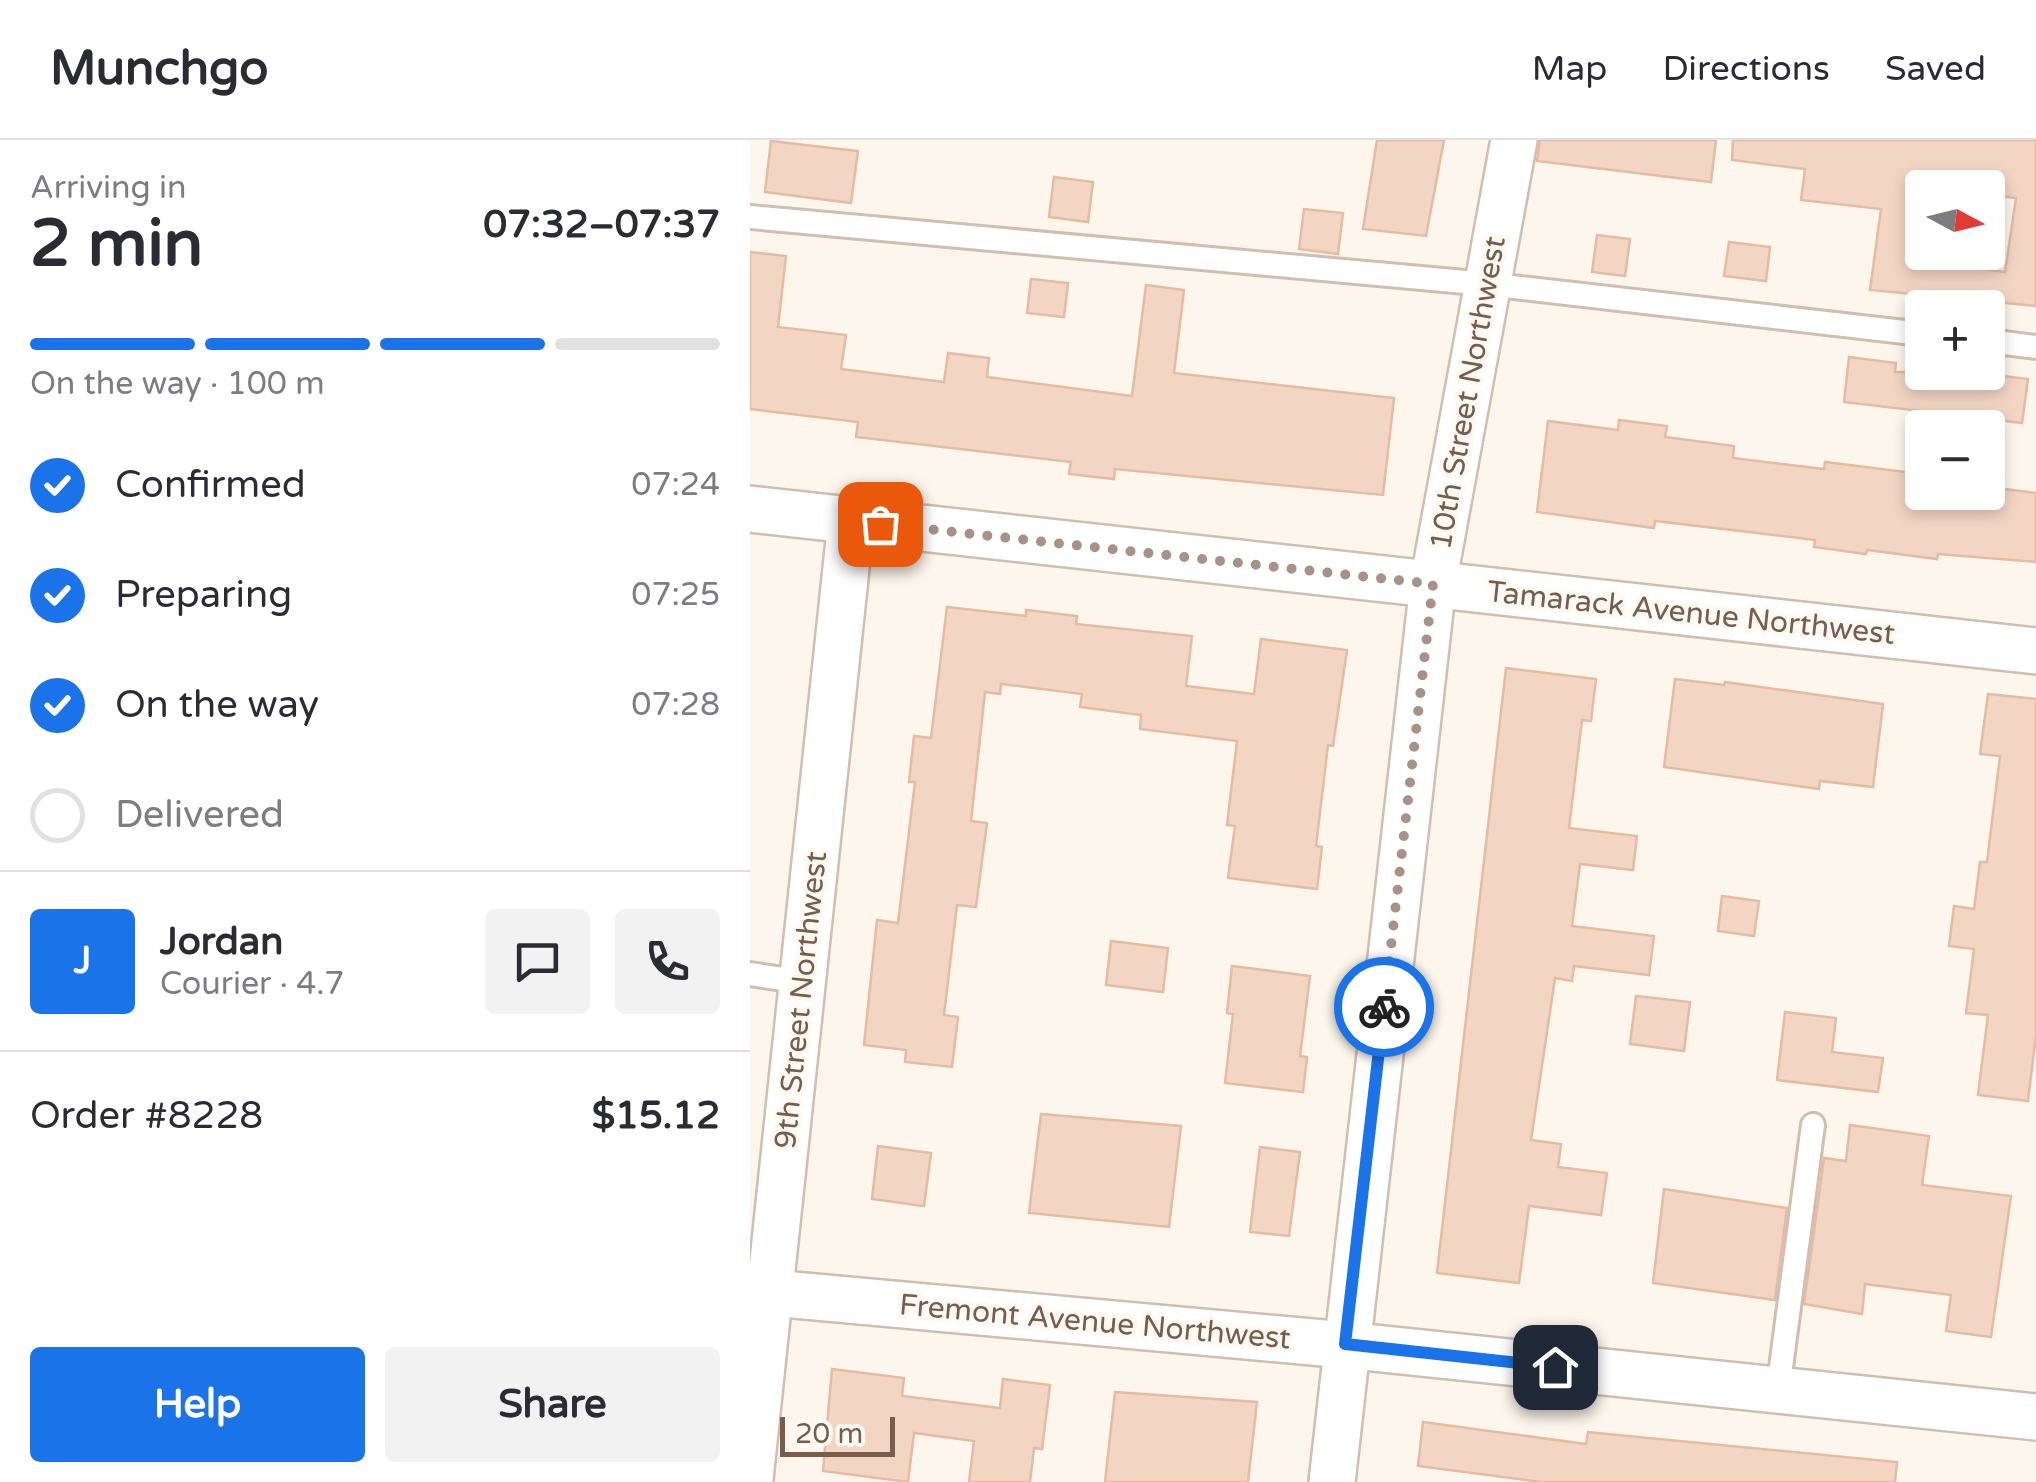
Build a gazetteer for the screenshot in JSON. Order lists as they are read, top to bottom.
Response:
{
  "streets": {
    "street": [
      "10th Street Northwest",
      "Tamarack Avenue Northwest",
      "9th Street Northwest",
      "Fremont Avenue Northwest"
    ]
  },
  "crossings": [
    ["10th Street Northwest", "Tamarack Avenue Northwest"],
    ["10th Street Northwest", "Fremont Avenue Northwest"],
    ["Tamarack Avenue Northwest", "9th Street Northwest"],
    ["9th Street Northwest", "Fremont Avenue Northwest"]
  ],
  "scale_bar": "20 m",
  "north": "right",
  "page": {
    "header": "Munchgo",
    "nav": ["Map", "Directions", "Saved"],
    "heading": ["2 min", "Arriving in", "07:32–07:37"],
    "panel": [
      "Jordan",
      "Courier · 4.7",
      "Order #8228",
      "$15.12"
    ],
    "map_buttons": ["+", "−"],
    "bar": "On the way · 100 m",
    "list": [
      ["Confirmed", "07:24"],
      ["Preparing", "07:25"],
      ["On the way", "07:28"],
      "Delivered"
    ],
    "round": "J",
    "buttons": ["Help", "Share"],
    "scale": "20 m"
  }
}
